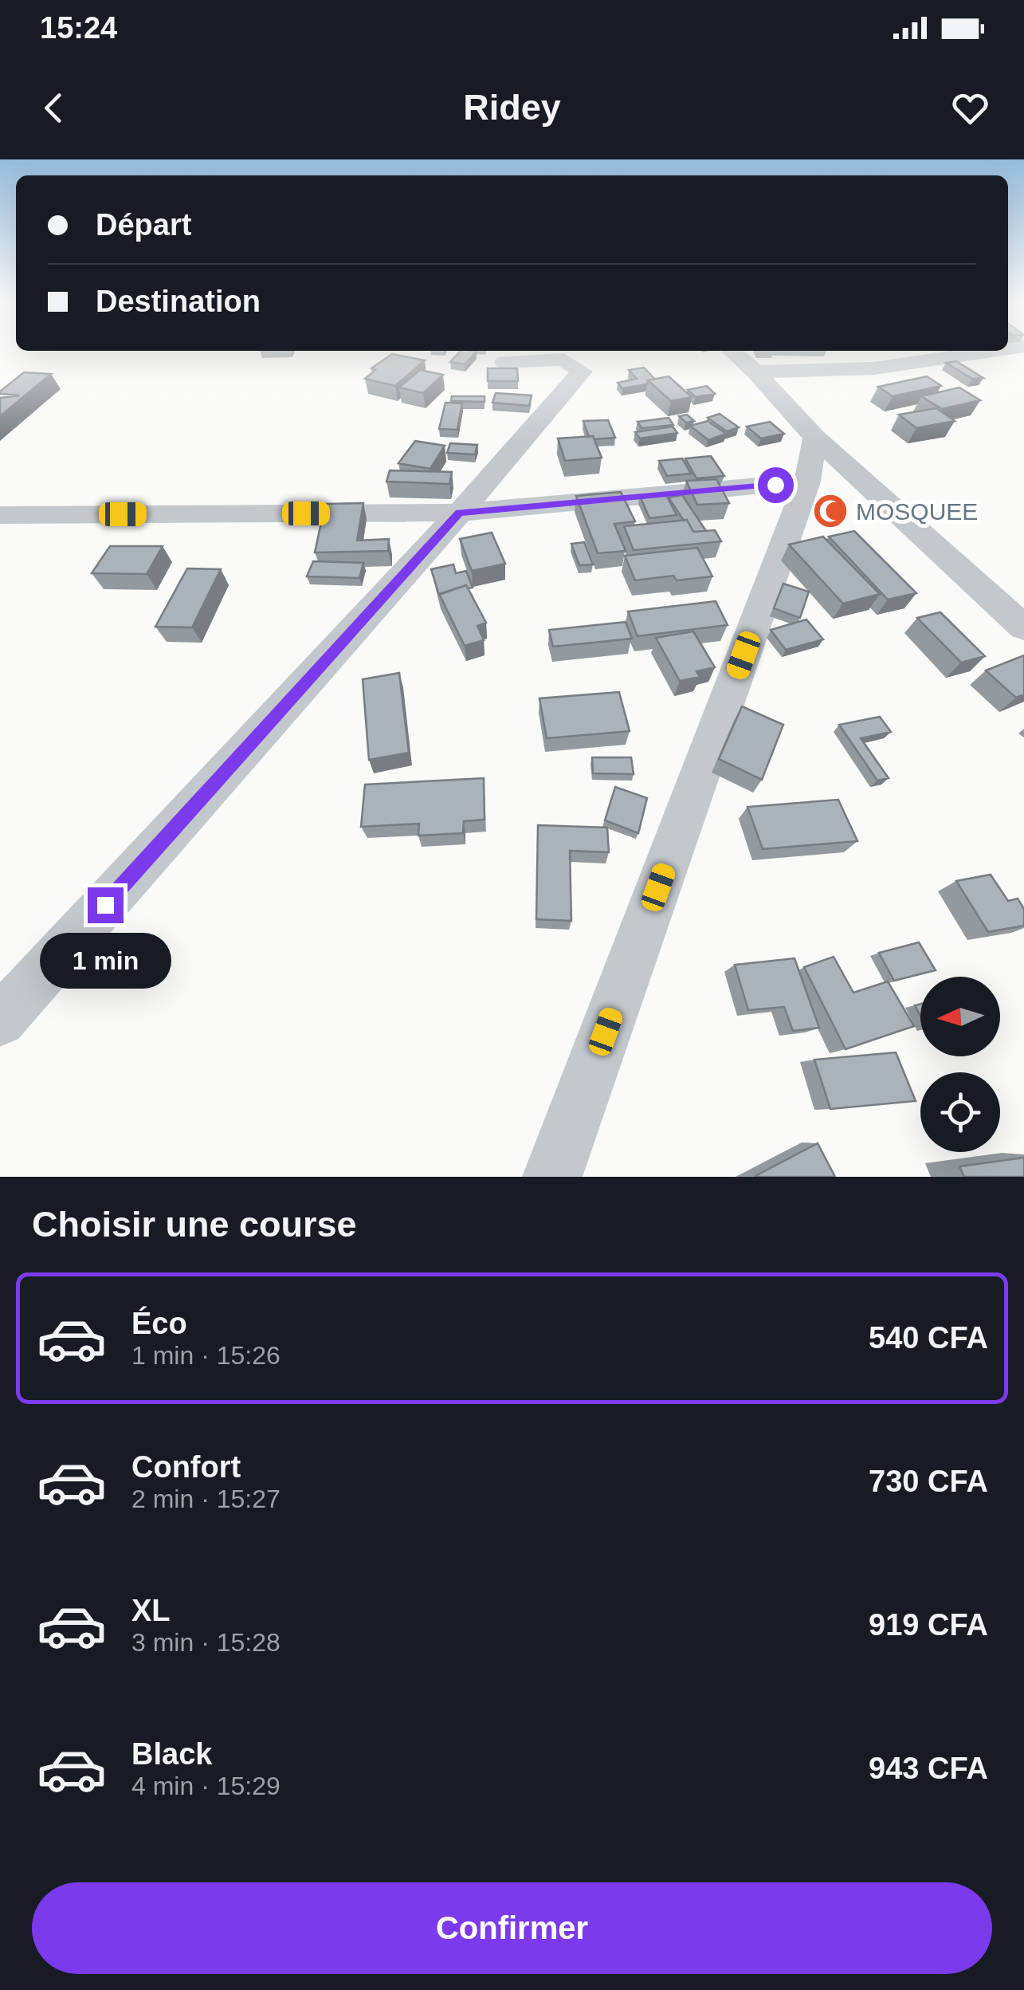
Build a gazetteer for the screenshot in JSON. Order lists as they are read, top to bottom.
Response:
{
  "places": {
    "mosque": ["MOSQUEE"]
  },
  "north": "left",
  "page": {
    "status": "15:24",
    "header": "Ridey",
    "banner": ["Départ", "Destination"],
    "bubble": "1 min",
    "heading": "Choisir une course",
    "list": [
      {
        "name": "Éco",
        "note": "1 min · 15:26",
        "value": "540 CFA"
      },
      {
        "name": "Confort",
        "note": "2 min · 15:27",
        "value": "730 CFA"
      },
      {
        "name": "XL",
        "note": "3 min · 15:28",
        "value": "919 CFA"
      },
      {
        "name": "Black",
        "note": "4 min · 15:29",
        "value": "943 CFA"
      }
    ],
    "buttons": "Confirmer"
  }
}
